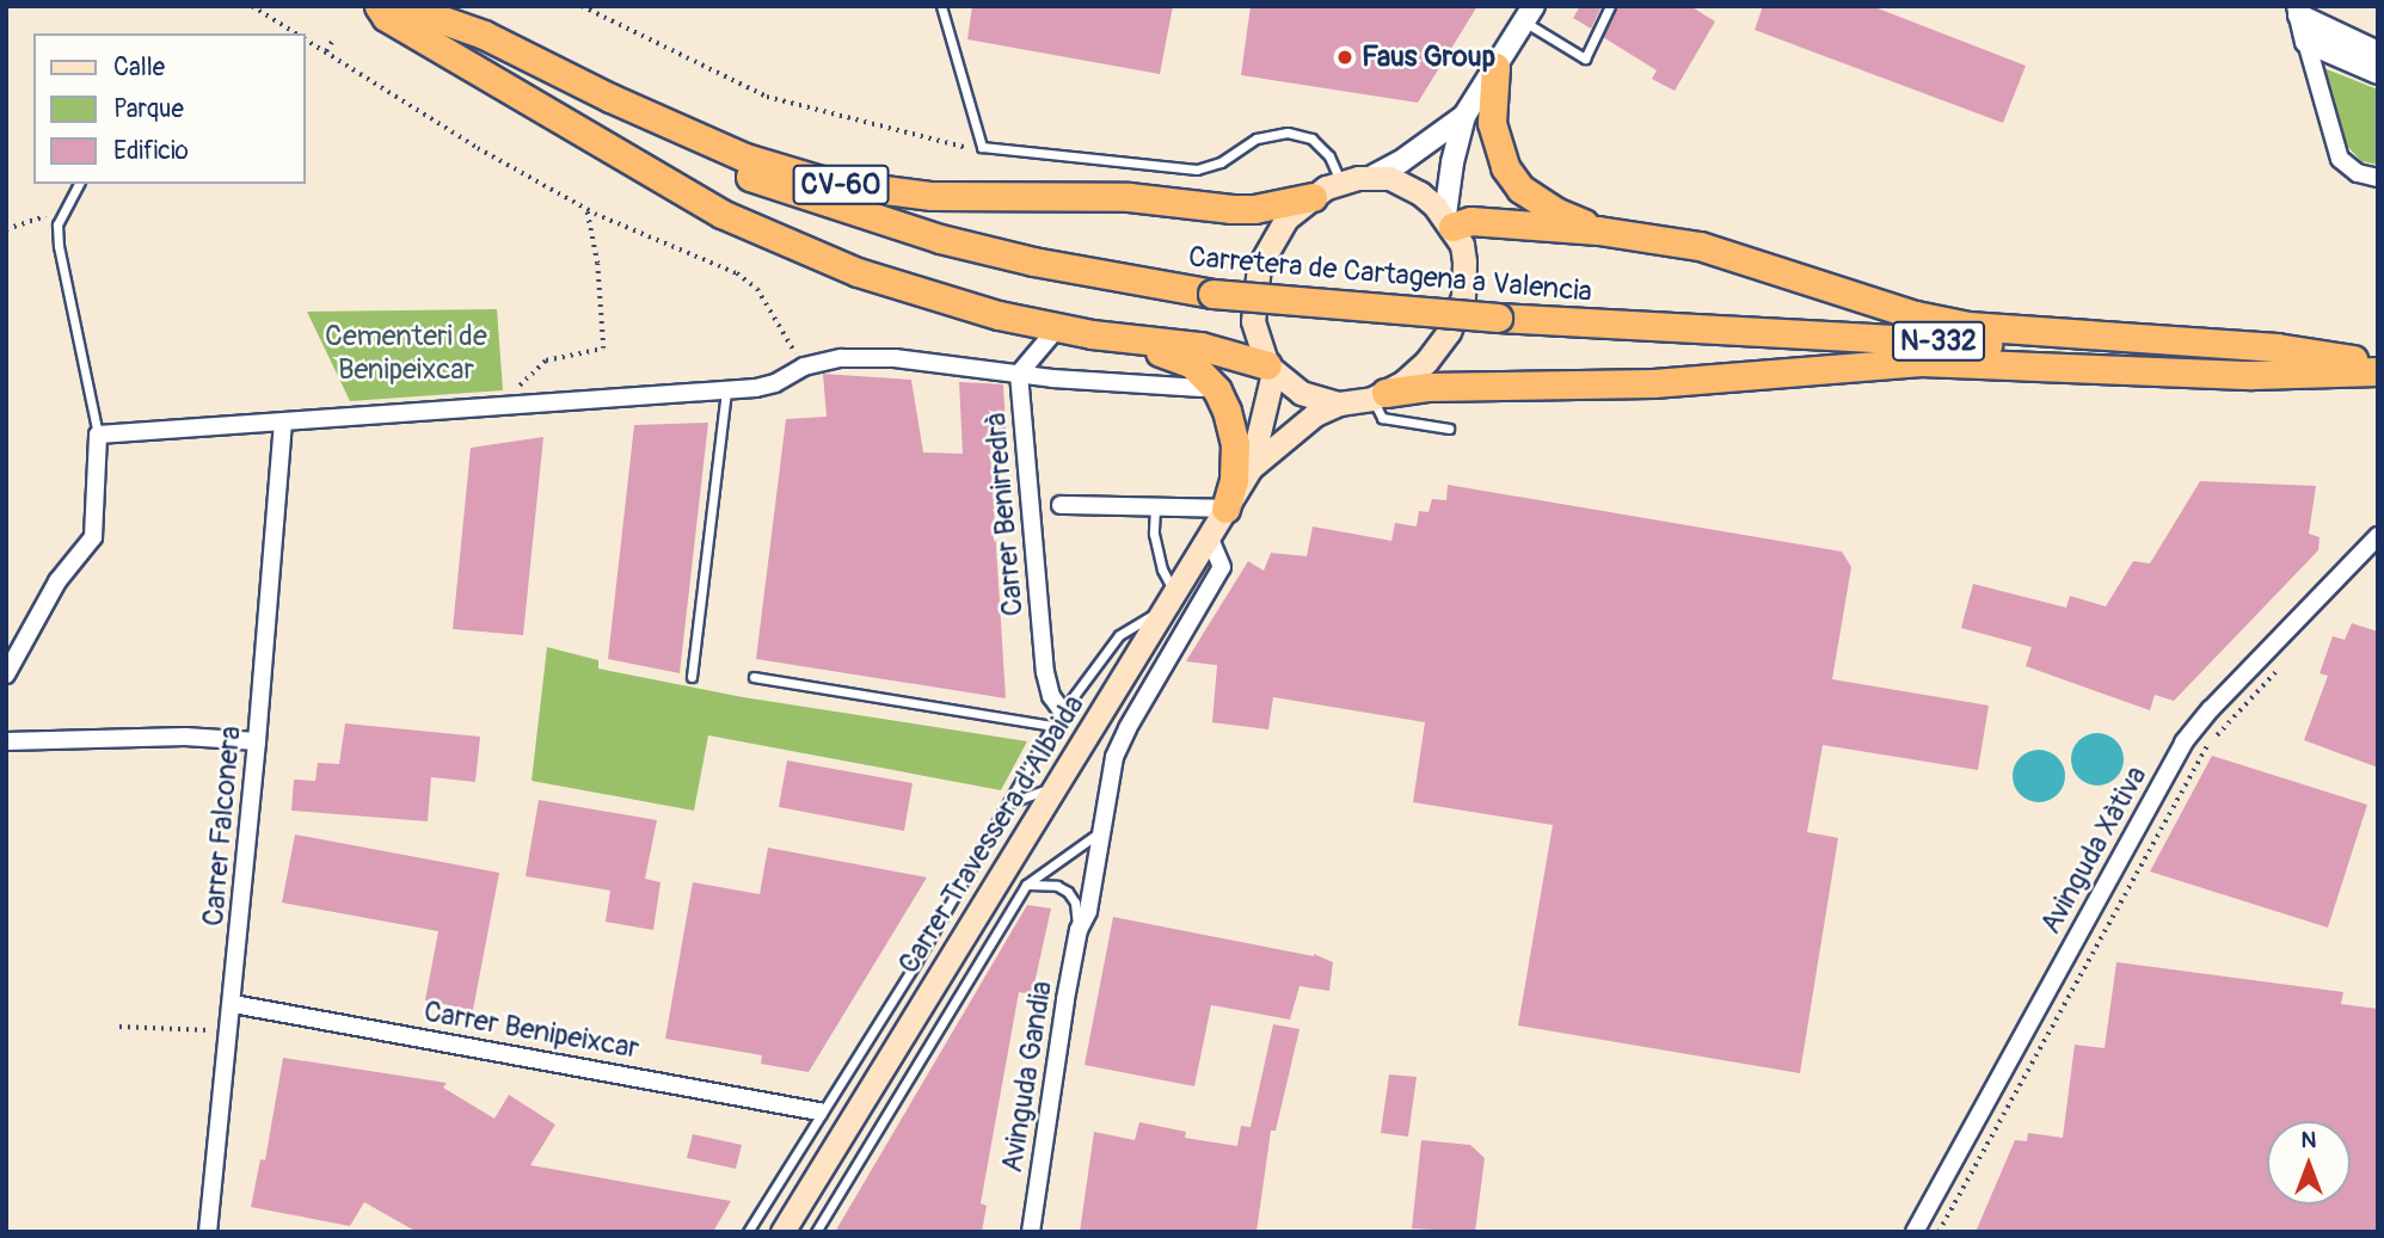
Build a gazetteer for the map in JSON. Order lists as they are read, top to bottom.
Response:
{
  "streets": {
    "highway": ["CV-60", "Carretera de Cartagena a Valencia", "N-332"],
    "main road": ["Carrer Travessera d'Albaida"],
    "street": [
      "Carrer Benirredrà",
      "Carrer Falconera",
      "Avinguda Xàtiva",
      "Carrer Benipeixcar",
      "Avinguda Gandia"
    ]
  },
  "crossings": [
    ["CV-60", "Carretera de Cartagena a Valencia"],
    ["CV-60", "Carrer Travessera d'Albaida"],
    ["Carrer Falconera", "Carrer Benipeixcar"],
    ["Carrer Travessera d'Albaida", "Avinguda Gandia"]
  ],
  "parks": ["Cementeri de Benipeixcar"],
  "places": ["Faus Group"],
  "legend": ["Calle", "Parque", "Edificio"],
  "north": "top"
}
